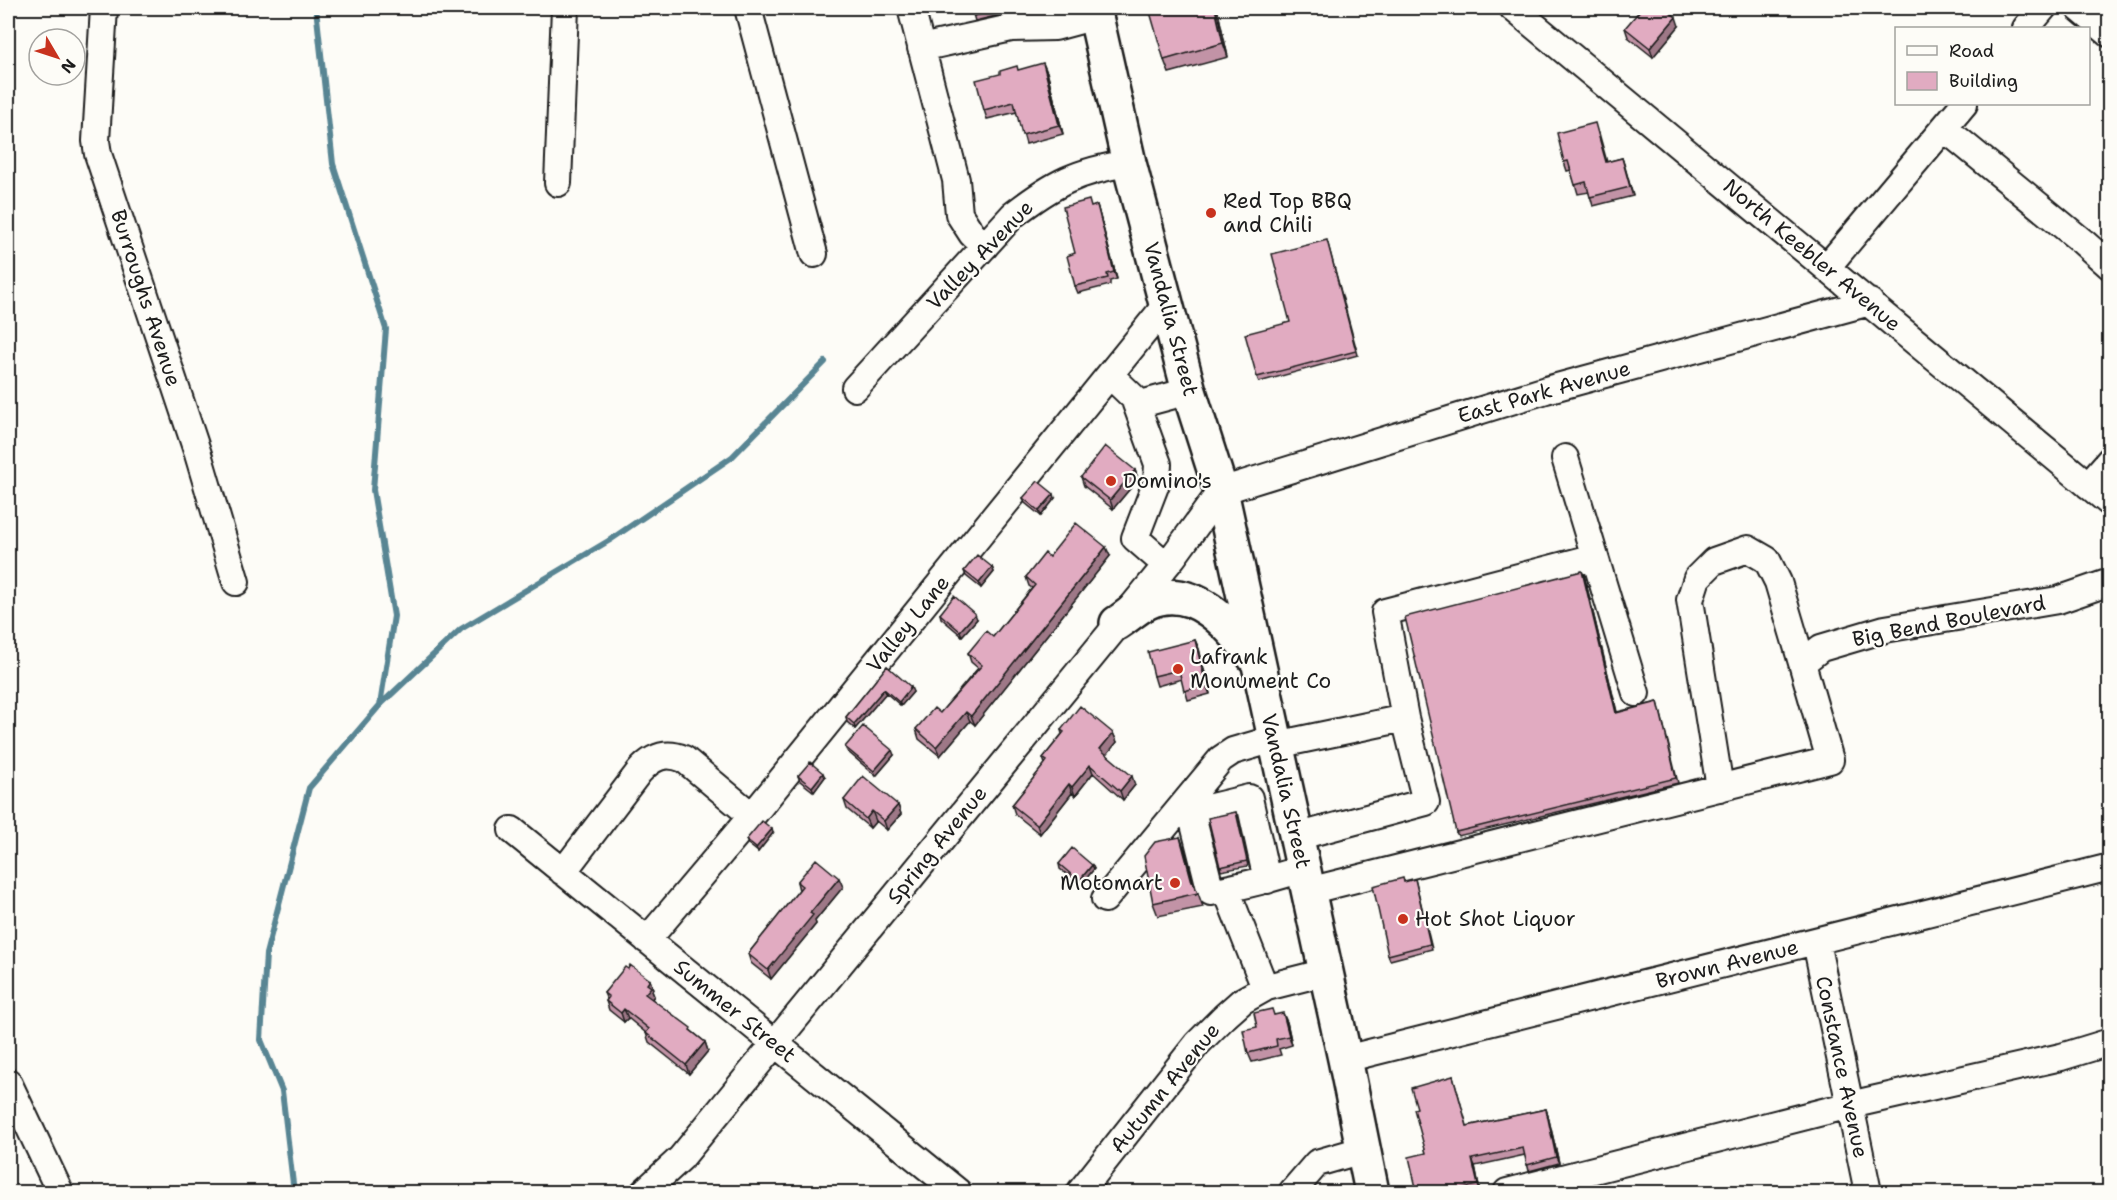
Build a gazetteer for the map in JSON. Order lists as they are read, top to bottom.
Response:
{
  "streets": {
    "main road": ["Vandalia Street"],
    "street": [
      "Valley Avenue",
      "North Keebler Avenue",
      "Burroughs Avenue",
      "East Park Avenue",
      "Big Bend Boulevard",
      "Valley Lane",
      "Spring Avenue",
      "Brown Avenue",
      "Summer Street",
      "Constance Avenue",
      "Autumn Avenue"
    ]
  },
  "crossings": [
    ["Valley Avenue", "Vandalia Street"],
    ["North Keebler Avenue", "East Park Avenue"],
    ["Vandalia Street", "East Park Avenue"],
    ["Vandalia Street", "Valley Lane"],
    ["Vandalia Street", "Spring Avenue"],
    ["Vandalia Street", "Brown Avenue"],
    ["Vandalia Street", "Autumn Avenue"],
    ["East Park Avenue", "Spring Avenue"],
    ["Valley Lane", "Summer Street"],
    ["Spring Avenue", "Summer Street"],
    ["Brown Avenue", "Constance Avenue"]
  ],
  "places": [
    "Red Top BBQ and Chili",
    "Domino's",
    "Lafrank Monument Co",
    "Motomart",
    "Hot Shot Liquor"
  ],
  "legend": ["Road", "Building"],
  "north": "bottom right"
}
